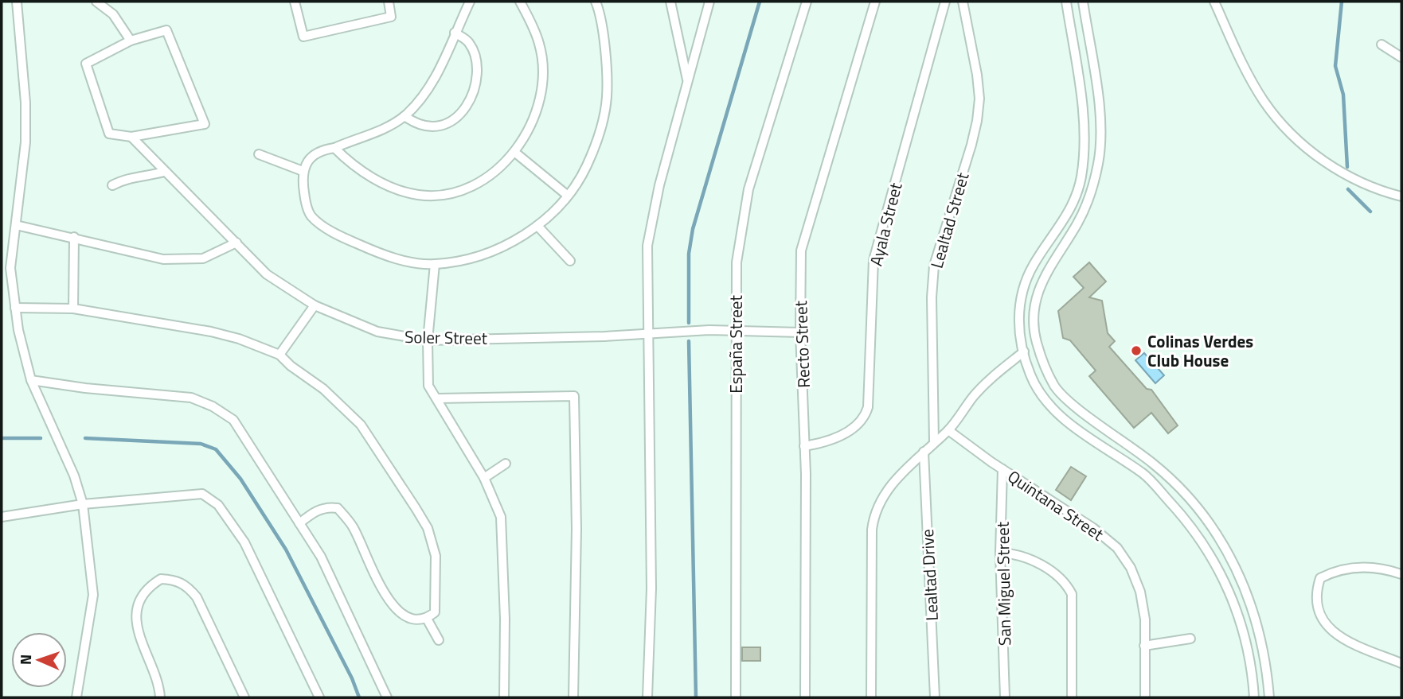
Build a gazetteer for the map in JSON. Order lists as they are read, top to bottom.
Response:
{
  "streets": {
    "street": [
      "Lealtad Street",
      "Ayala Street",
      "Soler Street",
      "España Street",
      "Recto Street",
      "Quintana Street",
      "Lealtad Drive",
      "San Miguel Street"
    ]
  },
  "crossings": [
    ["Ayala Street", "Recto Street"],
    ["Soler Street", "España Street"],
    ["Soler Street", "Recto Street"],
    ["Quintana Street", "San Miguel Street"]
  ],
  "places": ["Colinas Verdes Club House"],
  "north": "left"
}
